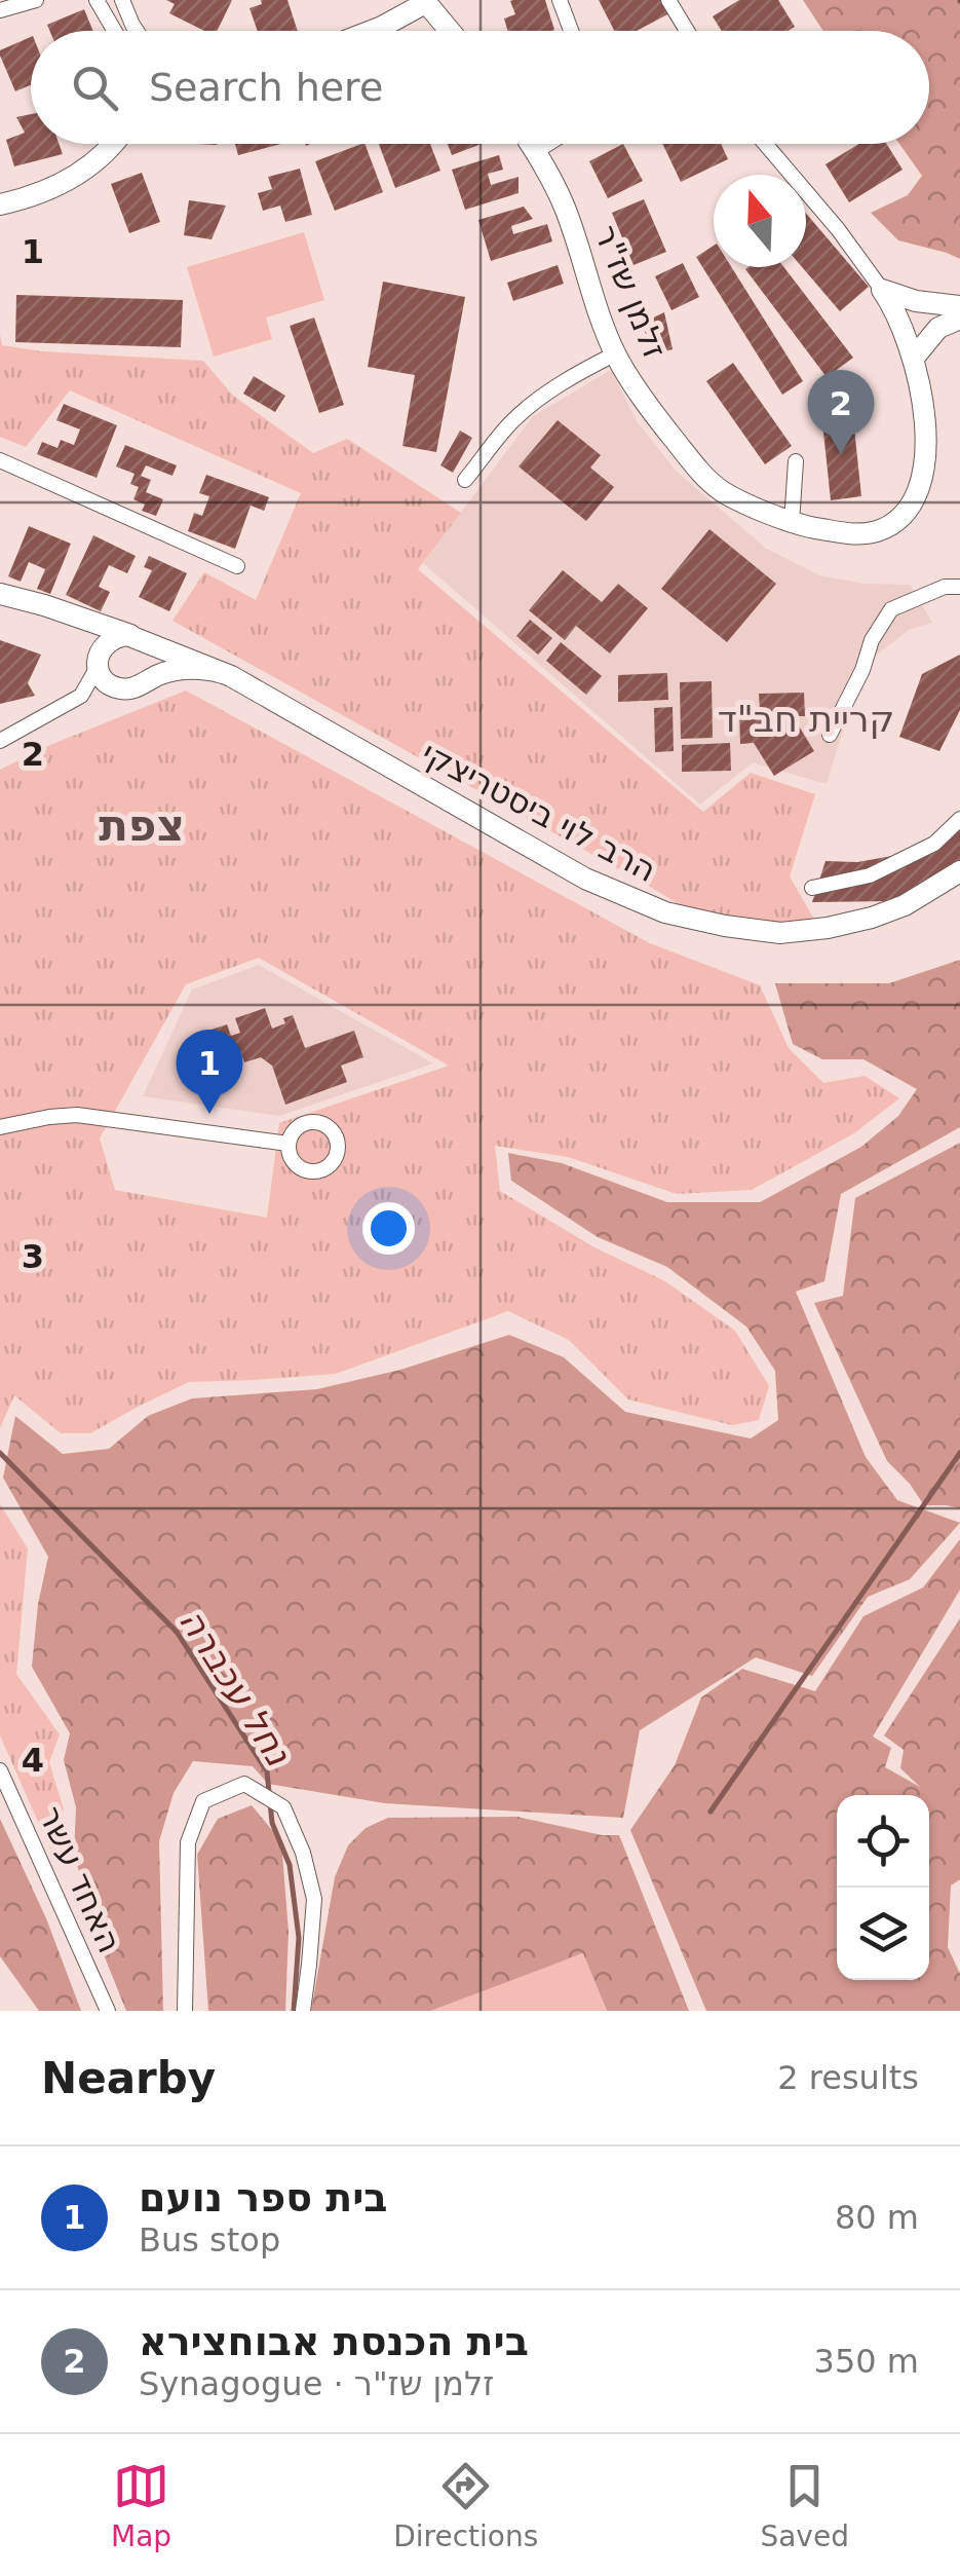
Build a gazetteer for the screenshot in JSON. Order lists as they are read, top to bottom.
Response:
{
  "streets": {
    "street": ["זלמן שז\"ר", "הרב לוי ביסטריצקי", "האחד עשר"]
  },
  "districts": ["קריית חב\"ד", "צפת"],
  "water": ["נחל עכברה"],
  "north": "top",
  "page": {
    "search": "Search here",
    "pins": ["2", "1"],
    "heading": ["Nearby", "2 results"],
    "list": [
      {
        "mark": "1",
        "name": "בית ספר נועם",
        "note": "Bus stop",
        "value": "80 m"
      },
      {
        "mark": "2",
        "name": "בית הכנסת אבוחצירא",
        "note": "Synagogue · זלמן שז\"ר",
        "value": "350 m"
      }
    ],
    "nav": ["Map", "Directions", "Saved"]
  },
  "grid": {
    "rows": [
      "1",
      "2",
      "3",
      "4"
    ]
  }
}
